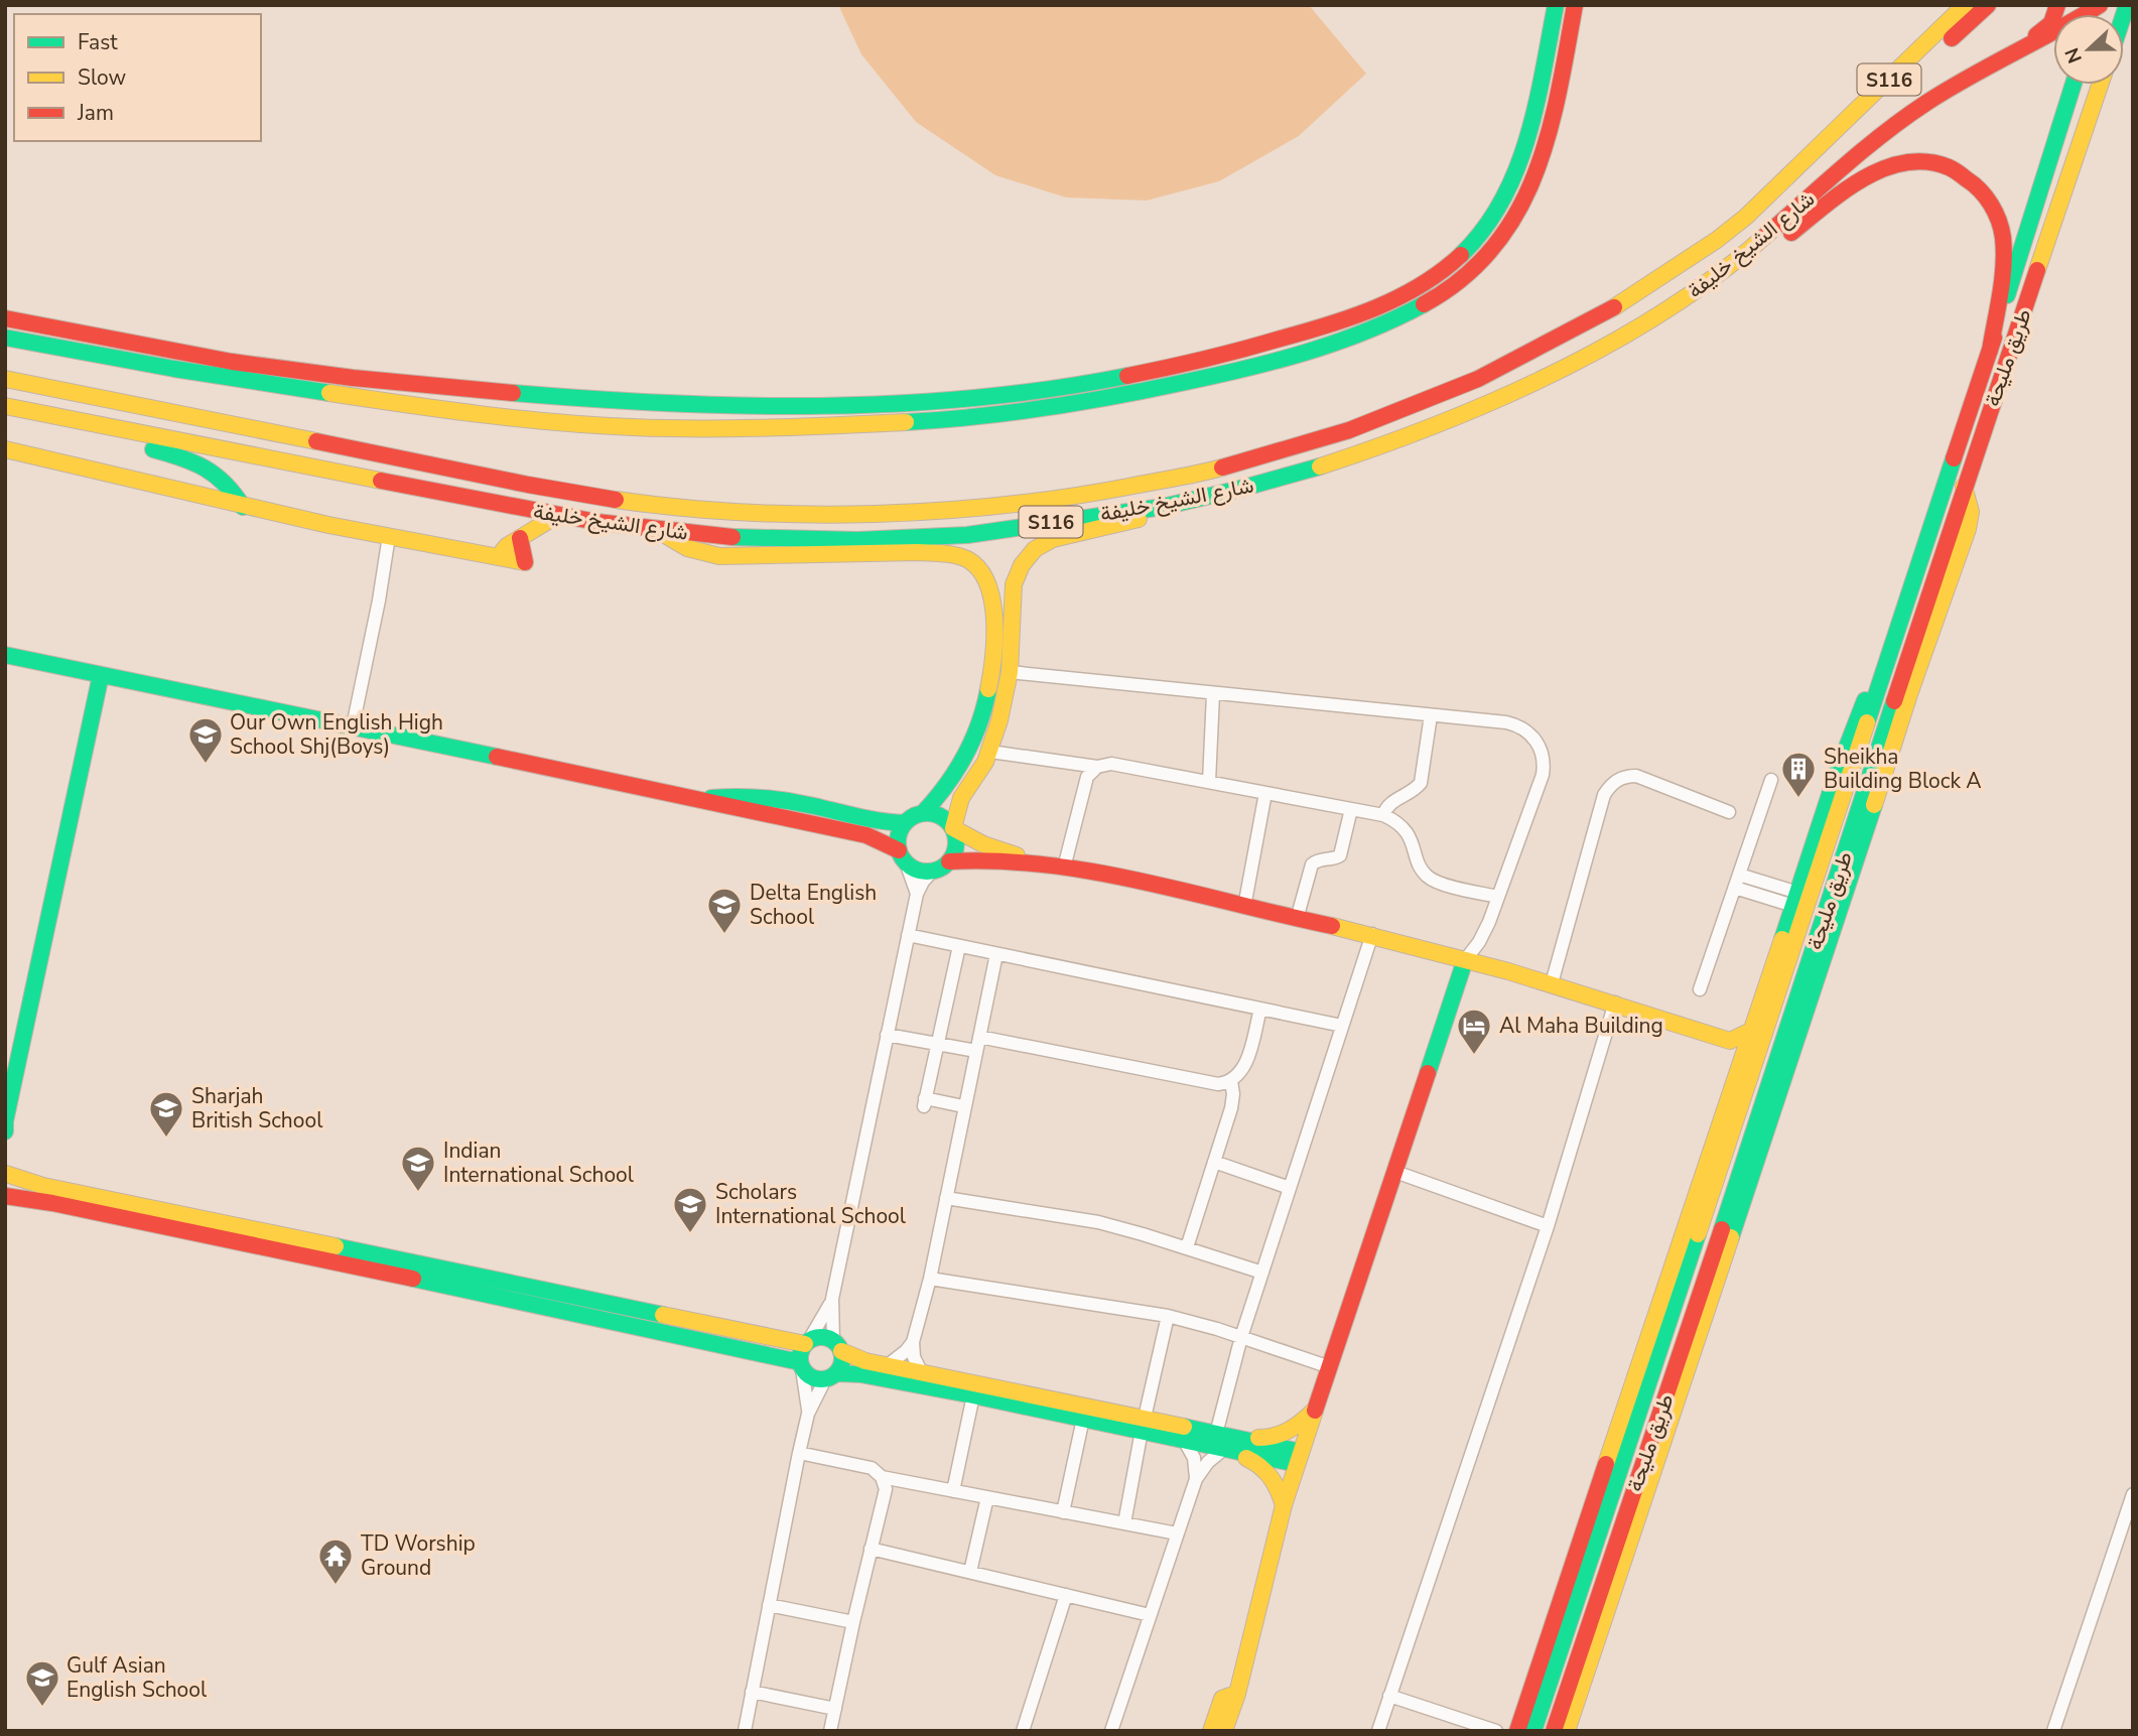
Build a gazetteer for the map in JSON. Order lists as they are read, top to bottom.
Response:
{
  "streets": {
    "main road": ["S116", "شارع الشيخ خليفة", "طريق مليحة"]
  },
  "places": {
    "school or university": [
      "Our Own English High School Shj(Boys)",
      "Delta English School",
      "Sharjah British School",
      "Indian International School",
      "Scholars International School",
      "Gulf Asian English School"
    ],
    "building": ["Sheikha Building Block A"],
    "hotel": ["Al Maha Building"],
    "temple": ["TD Worship Ground"]
  },
  "legend": ["Fast", "Slow", "Jam"],
  "north": "left"
}
